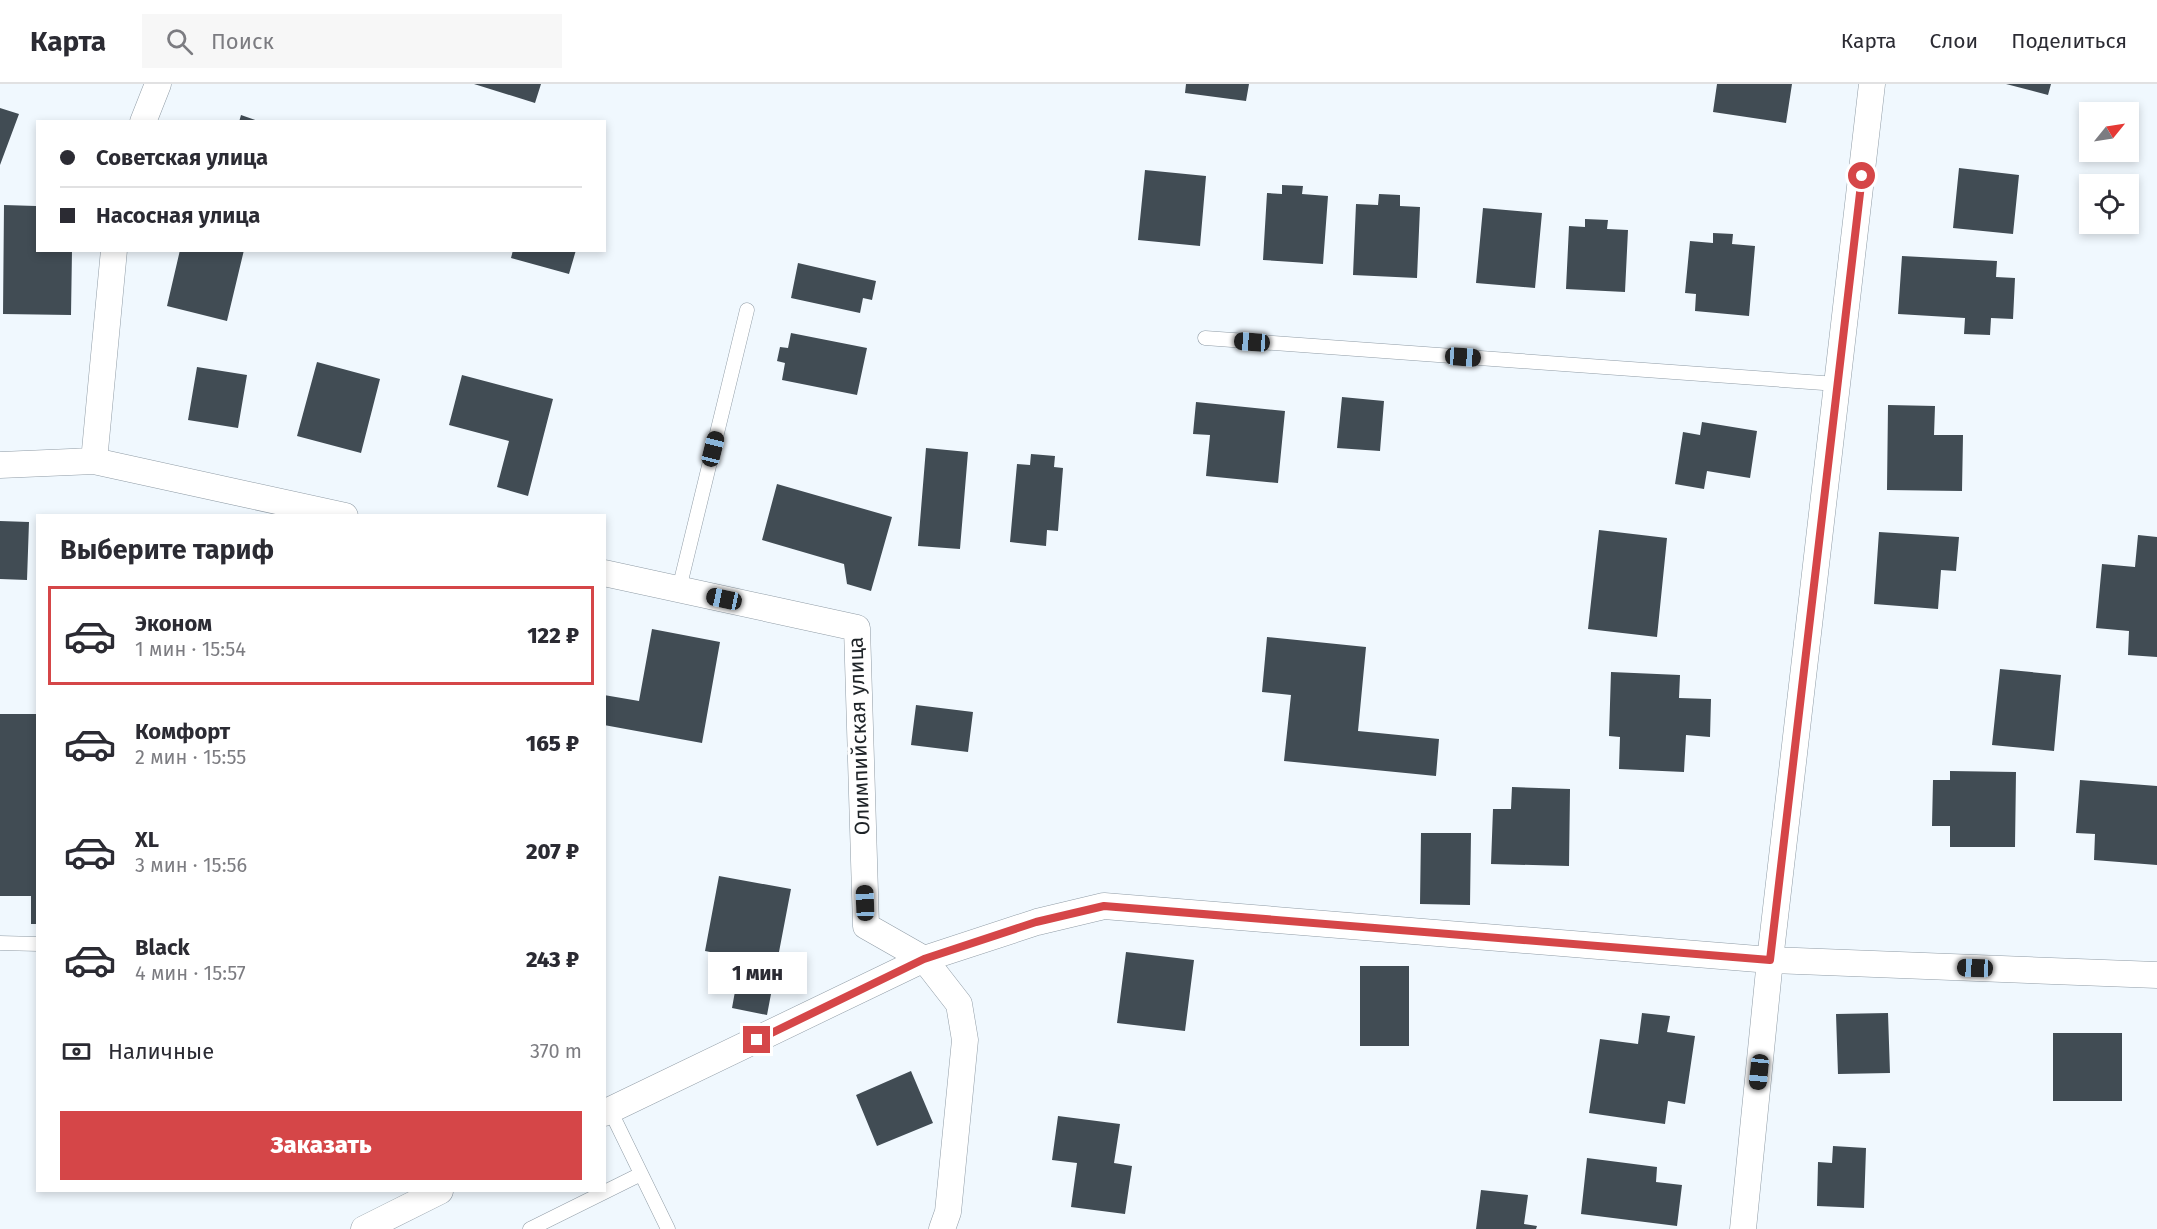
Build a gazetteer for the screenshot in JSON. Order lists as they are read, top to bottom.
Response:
{
  "streets": {
    "street": ["Олимпийская улица"]
  },
  "north": "top right",
  "page": {
    "header": "Карта",
    "search": "Поиск",
    "nav": ["Карта", "Слои", "Поделиться"],
    "banner": ["Советская улица", "Насосная улица"],
    "heading": "Выберите тариф",
    "list": [
      {
        "name": "Эконом",
        "note": "1 мин · 15:54",
        "value": "122 ₽"
      },
      {
        "name": "Комфорт",
        "note": "2 мин · 15:55",
        "value": "165 ₽"
      },
      {
        "name": "XL",
        "note": "3 мин · 15:56",
        "value": "207 ₽"
      },
      {
        "name": "Black",
        "note": "4 мин · 15:57",
        "value": "243 ₽"
      }
    ],
    "bubble": "1 мин",
    "pay": ["Наличные", "370 m"],
    "buttons": "Заказать"
  }
}
